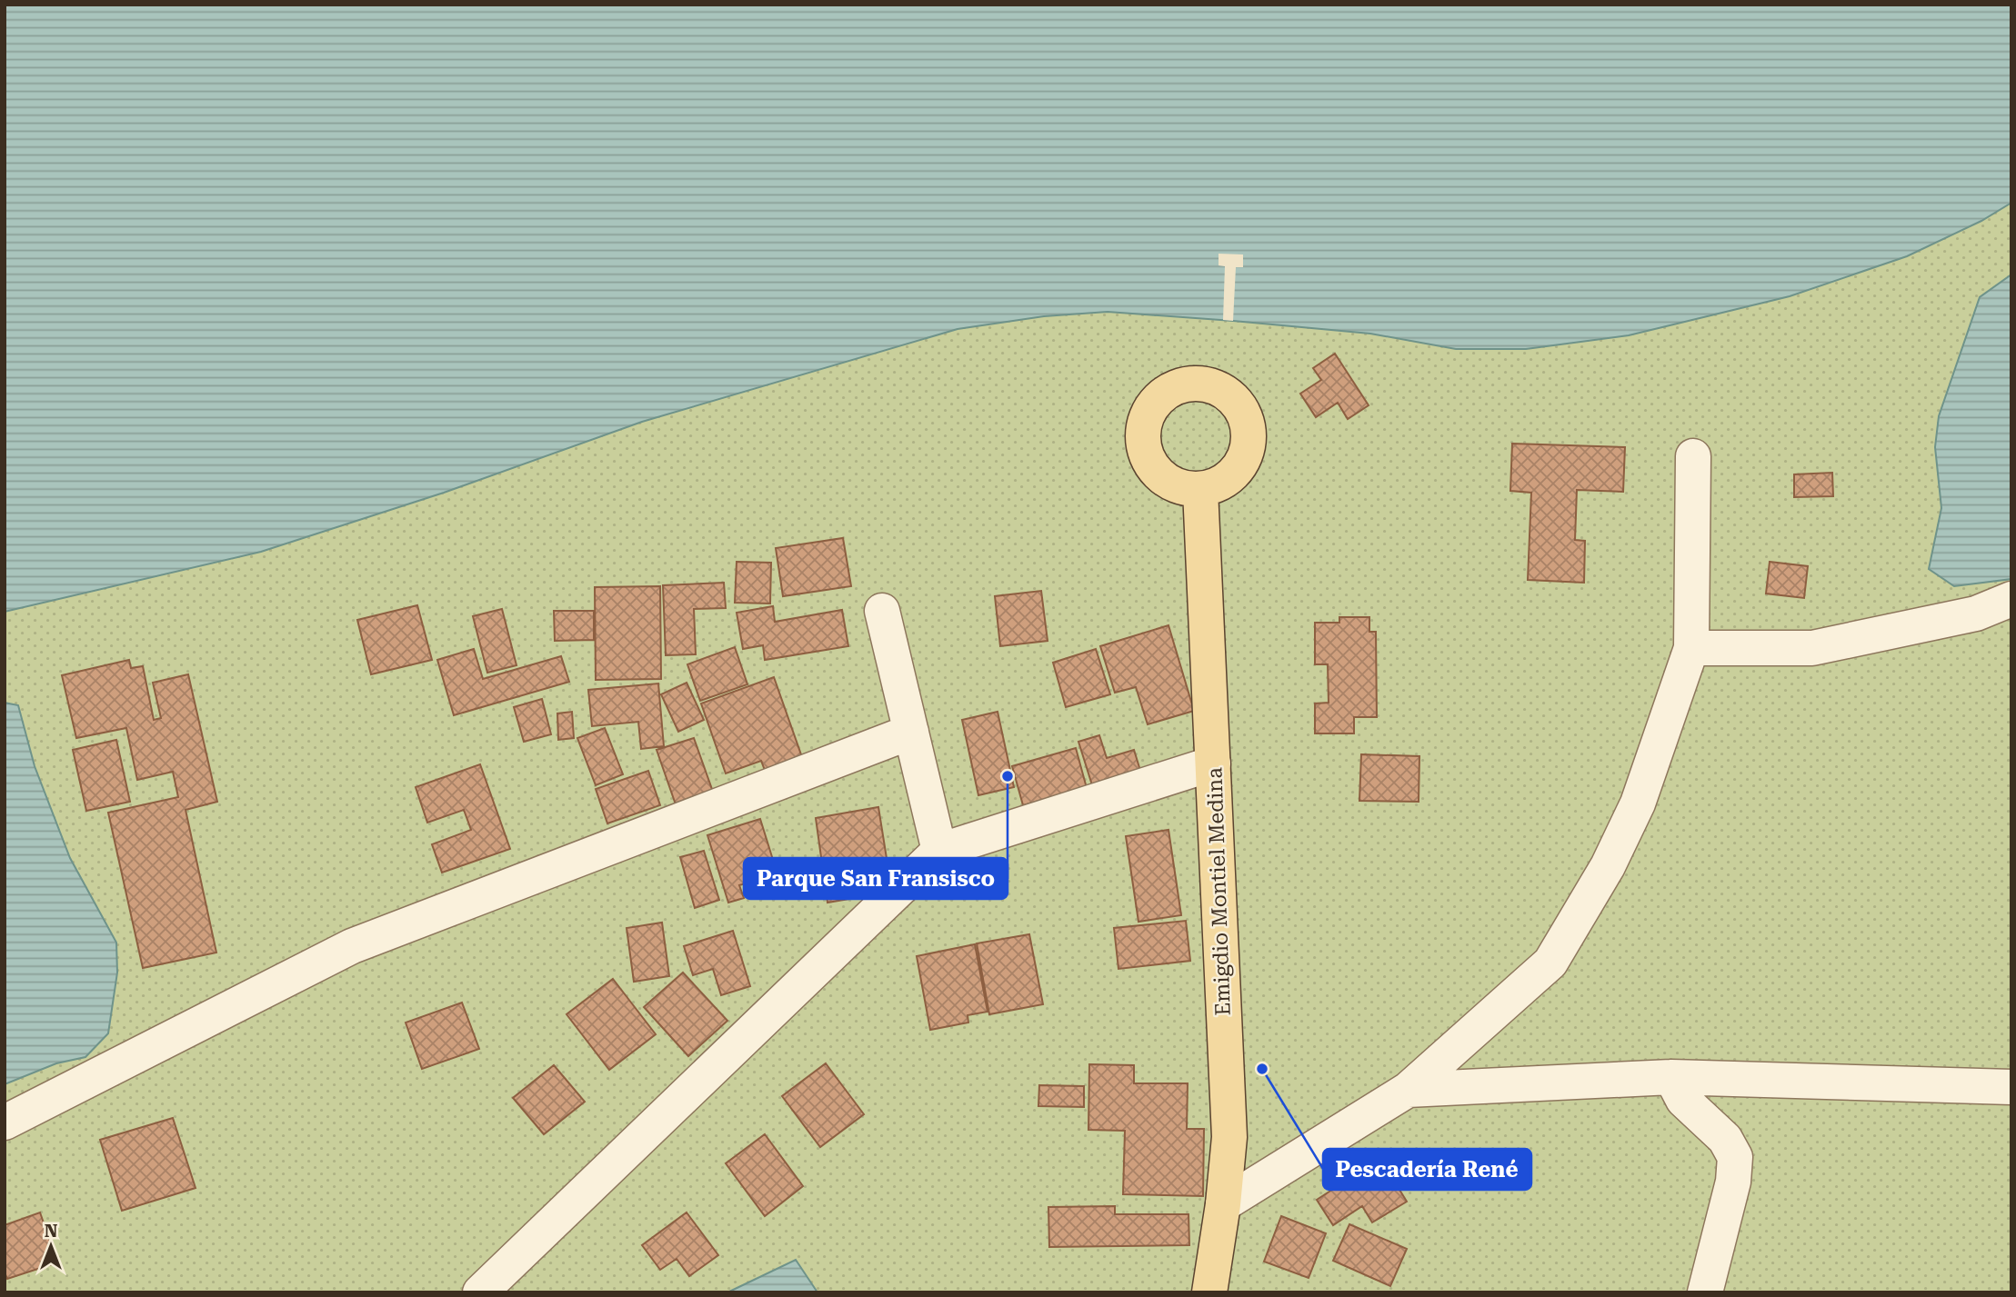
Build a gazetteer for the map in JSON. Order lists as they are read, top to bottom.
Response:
{
  "streets": {
    "main road": ["Emigdio Montiel Medina"]
  },
  "places": ["Parque San Fransisco", "Pescadería René"],
  "north": "top"
}
